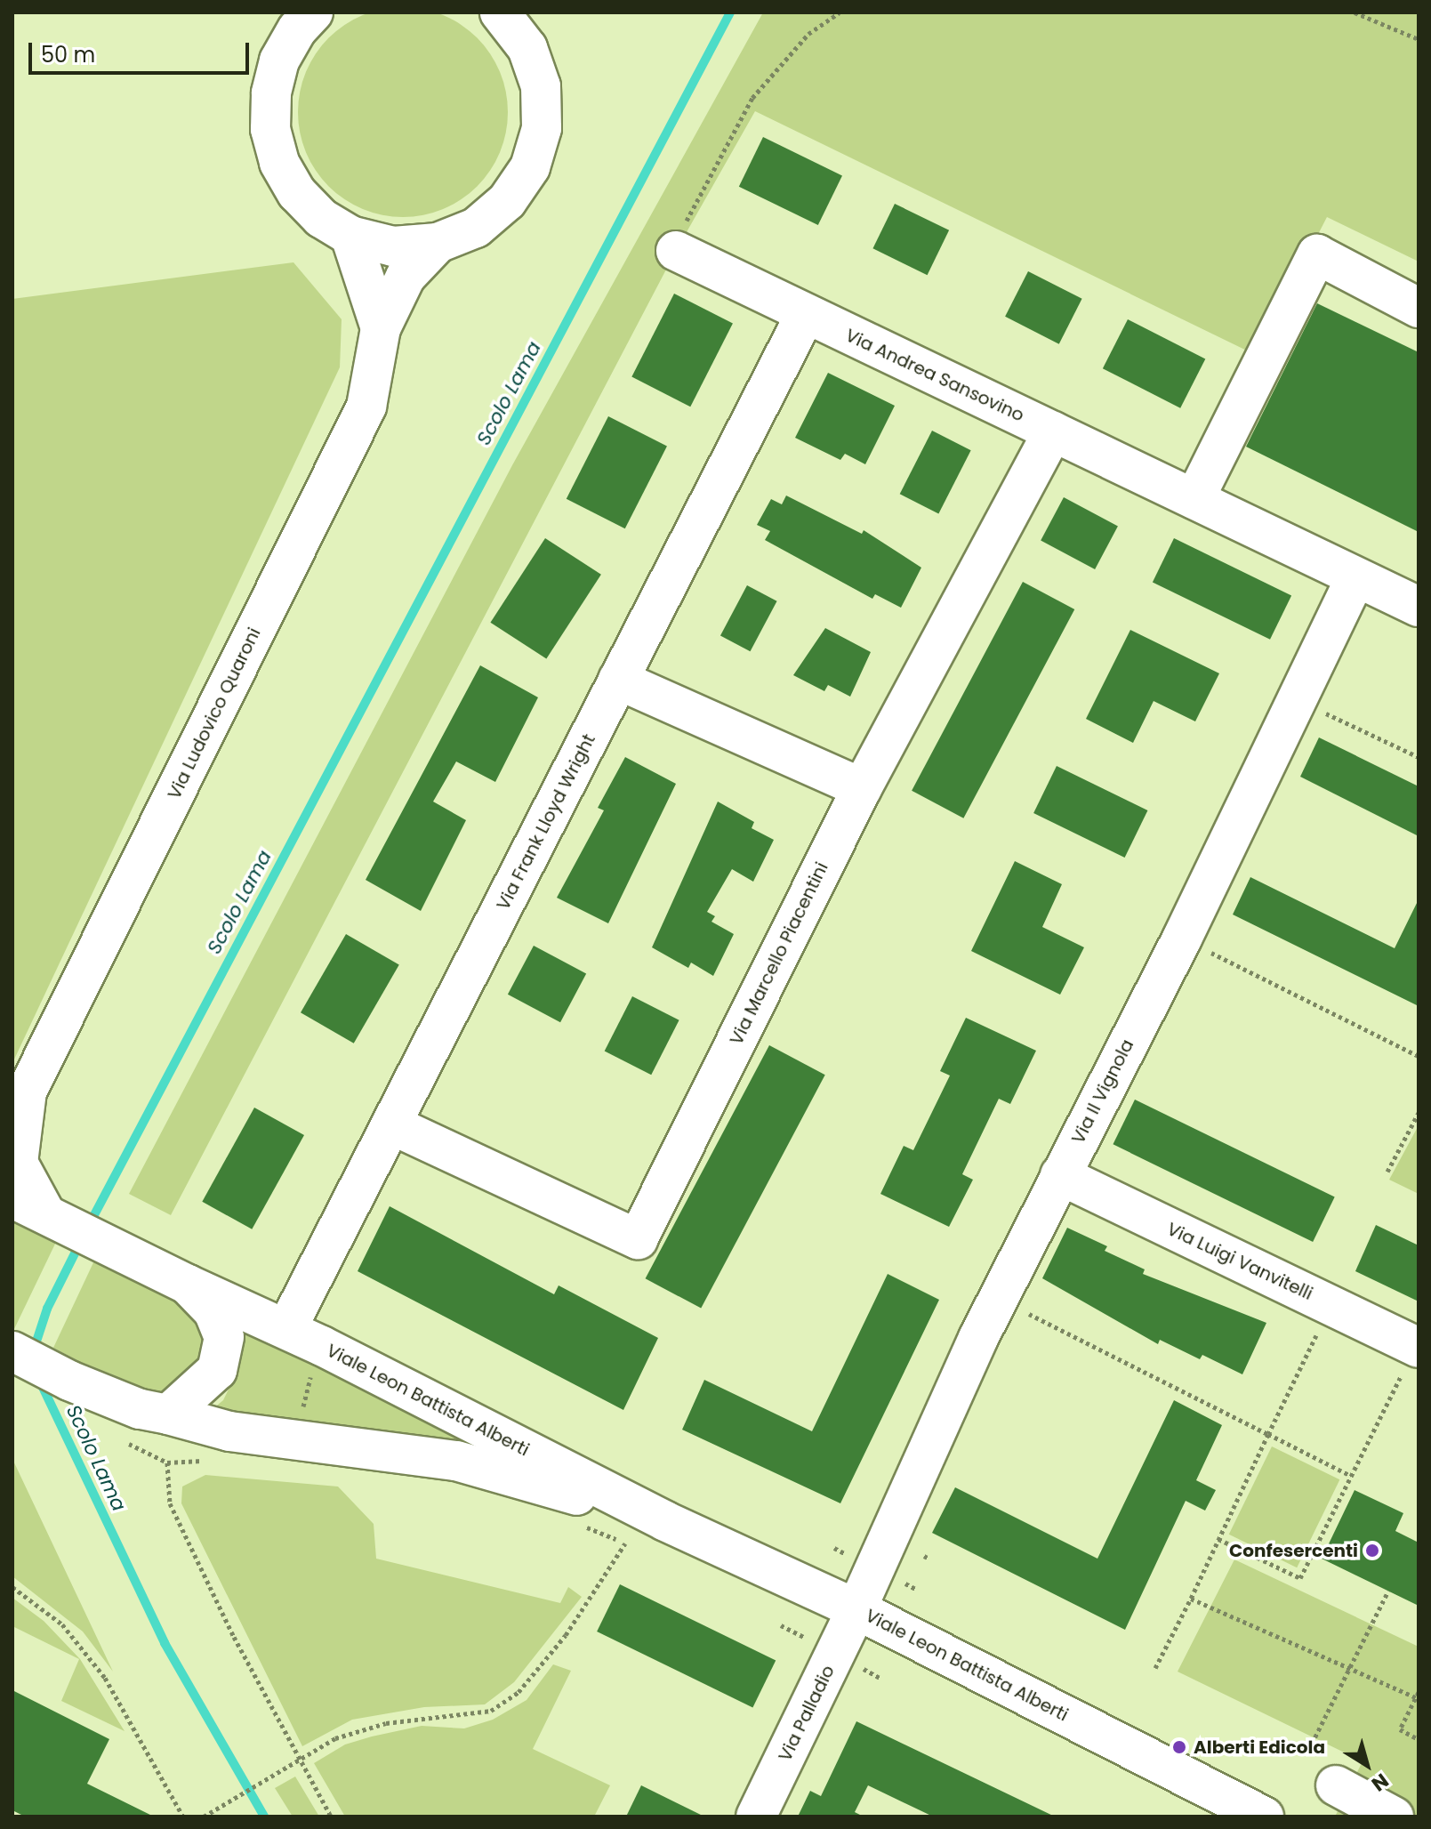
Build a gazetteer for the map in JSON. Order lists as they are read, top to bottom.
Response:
{
  "streets": {
    "street": [
      "Via Andrea Sansovino",
      "Via Ludovico Quaroni",
      "Via Frank Lloyd Wright",
      "Via Marcello Piacentini",
      "Via Il Vignola",
      "Via Luigi Vanvitelli",
      "Viale Leon Battista Alberti",
      "Via Palladio"
    ]
  },
  "crossings": [
    ["Via Andrea Sansovino", "Via Frank Lloyd Wright"],
    ["Via Andrea Sansovino", "Via Marcello Piacentini"],
    ["Via Andrea Sansovino", "Via Il Vignola"],
    ["Via Ludovico Quaroni", "Viale Leon Battista Alberti"],
    ["Via Frank Lloyd Wright", "Via Marcello Piacentini"],
    ["Via Frank Lloyd Wright", "Viale Leon Battista Alberti"],
    ["Via Il Vignola", "Via Luigi Vanvitelli"],
    ["Via Il Vignola", "Viale Leon Battista Alberti"],
    ["Via Il Vignola", "Via Palladio"],
    ["Viale Leon Battista Alberti", "Via Palladio"]
  ],
  "water": ["Scolo Lama"],
  "places": ["Confesercenti", "Alberti Edicola"],
  "scale_bar": "50 m",
  "north": "bottom right"
}
